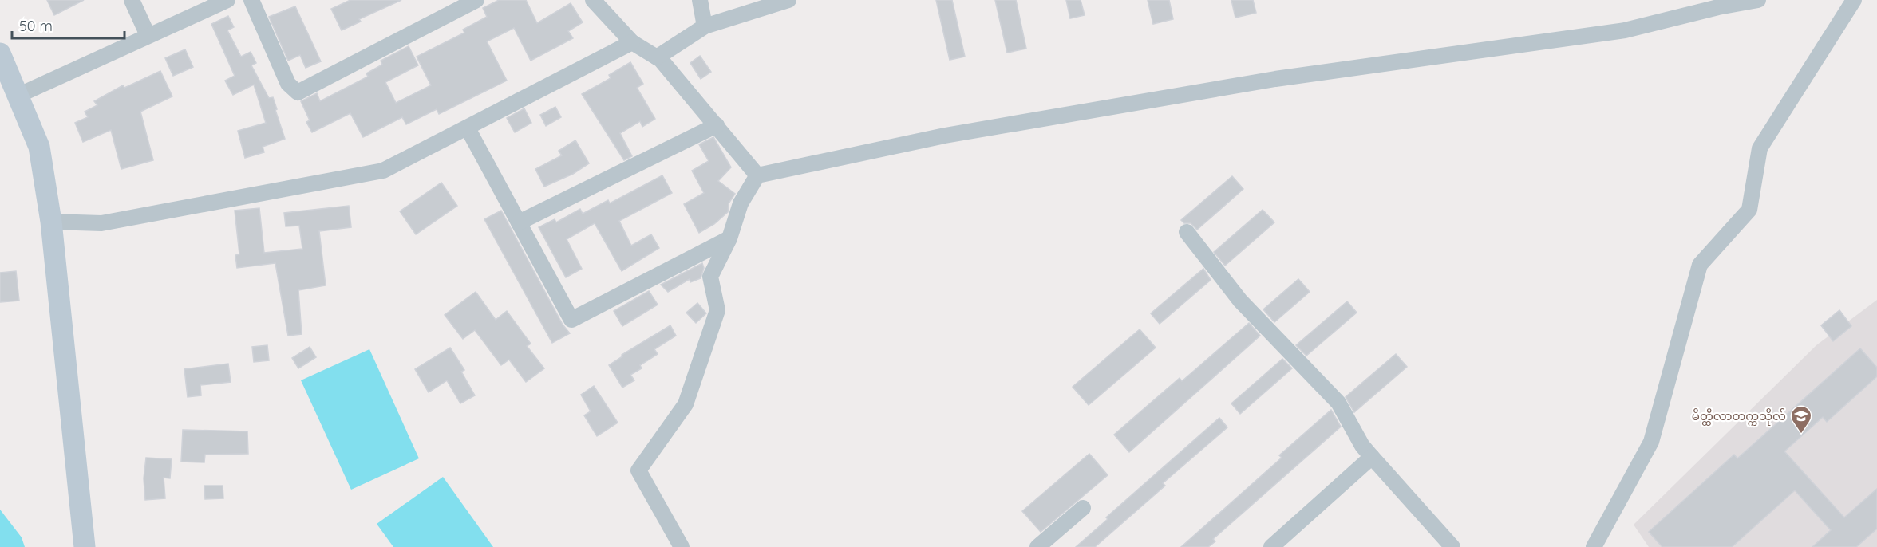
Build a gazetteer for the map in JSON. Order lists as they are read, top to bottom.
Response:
{
  "places": {
    "school or university": ["မိတ္ထီလာတက္ကသိုလ်"]
  },
  "scale_bar": "50 m"
}
